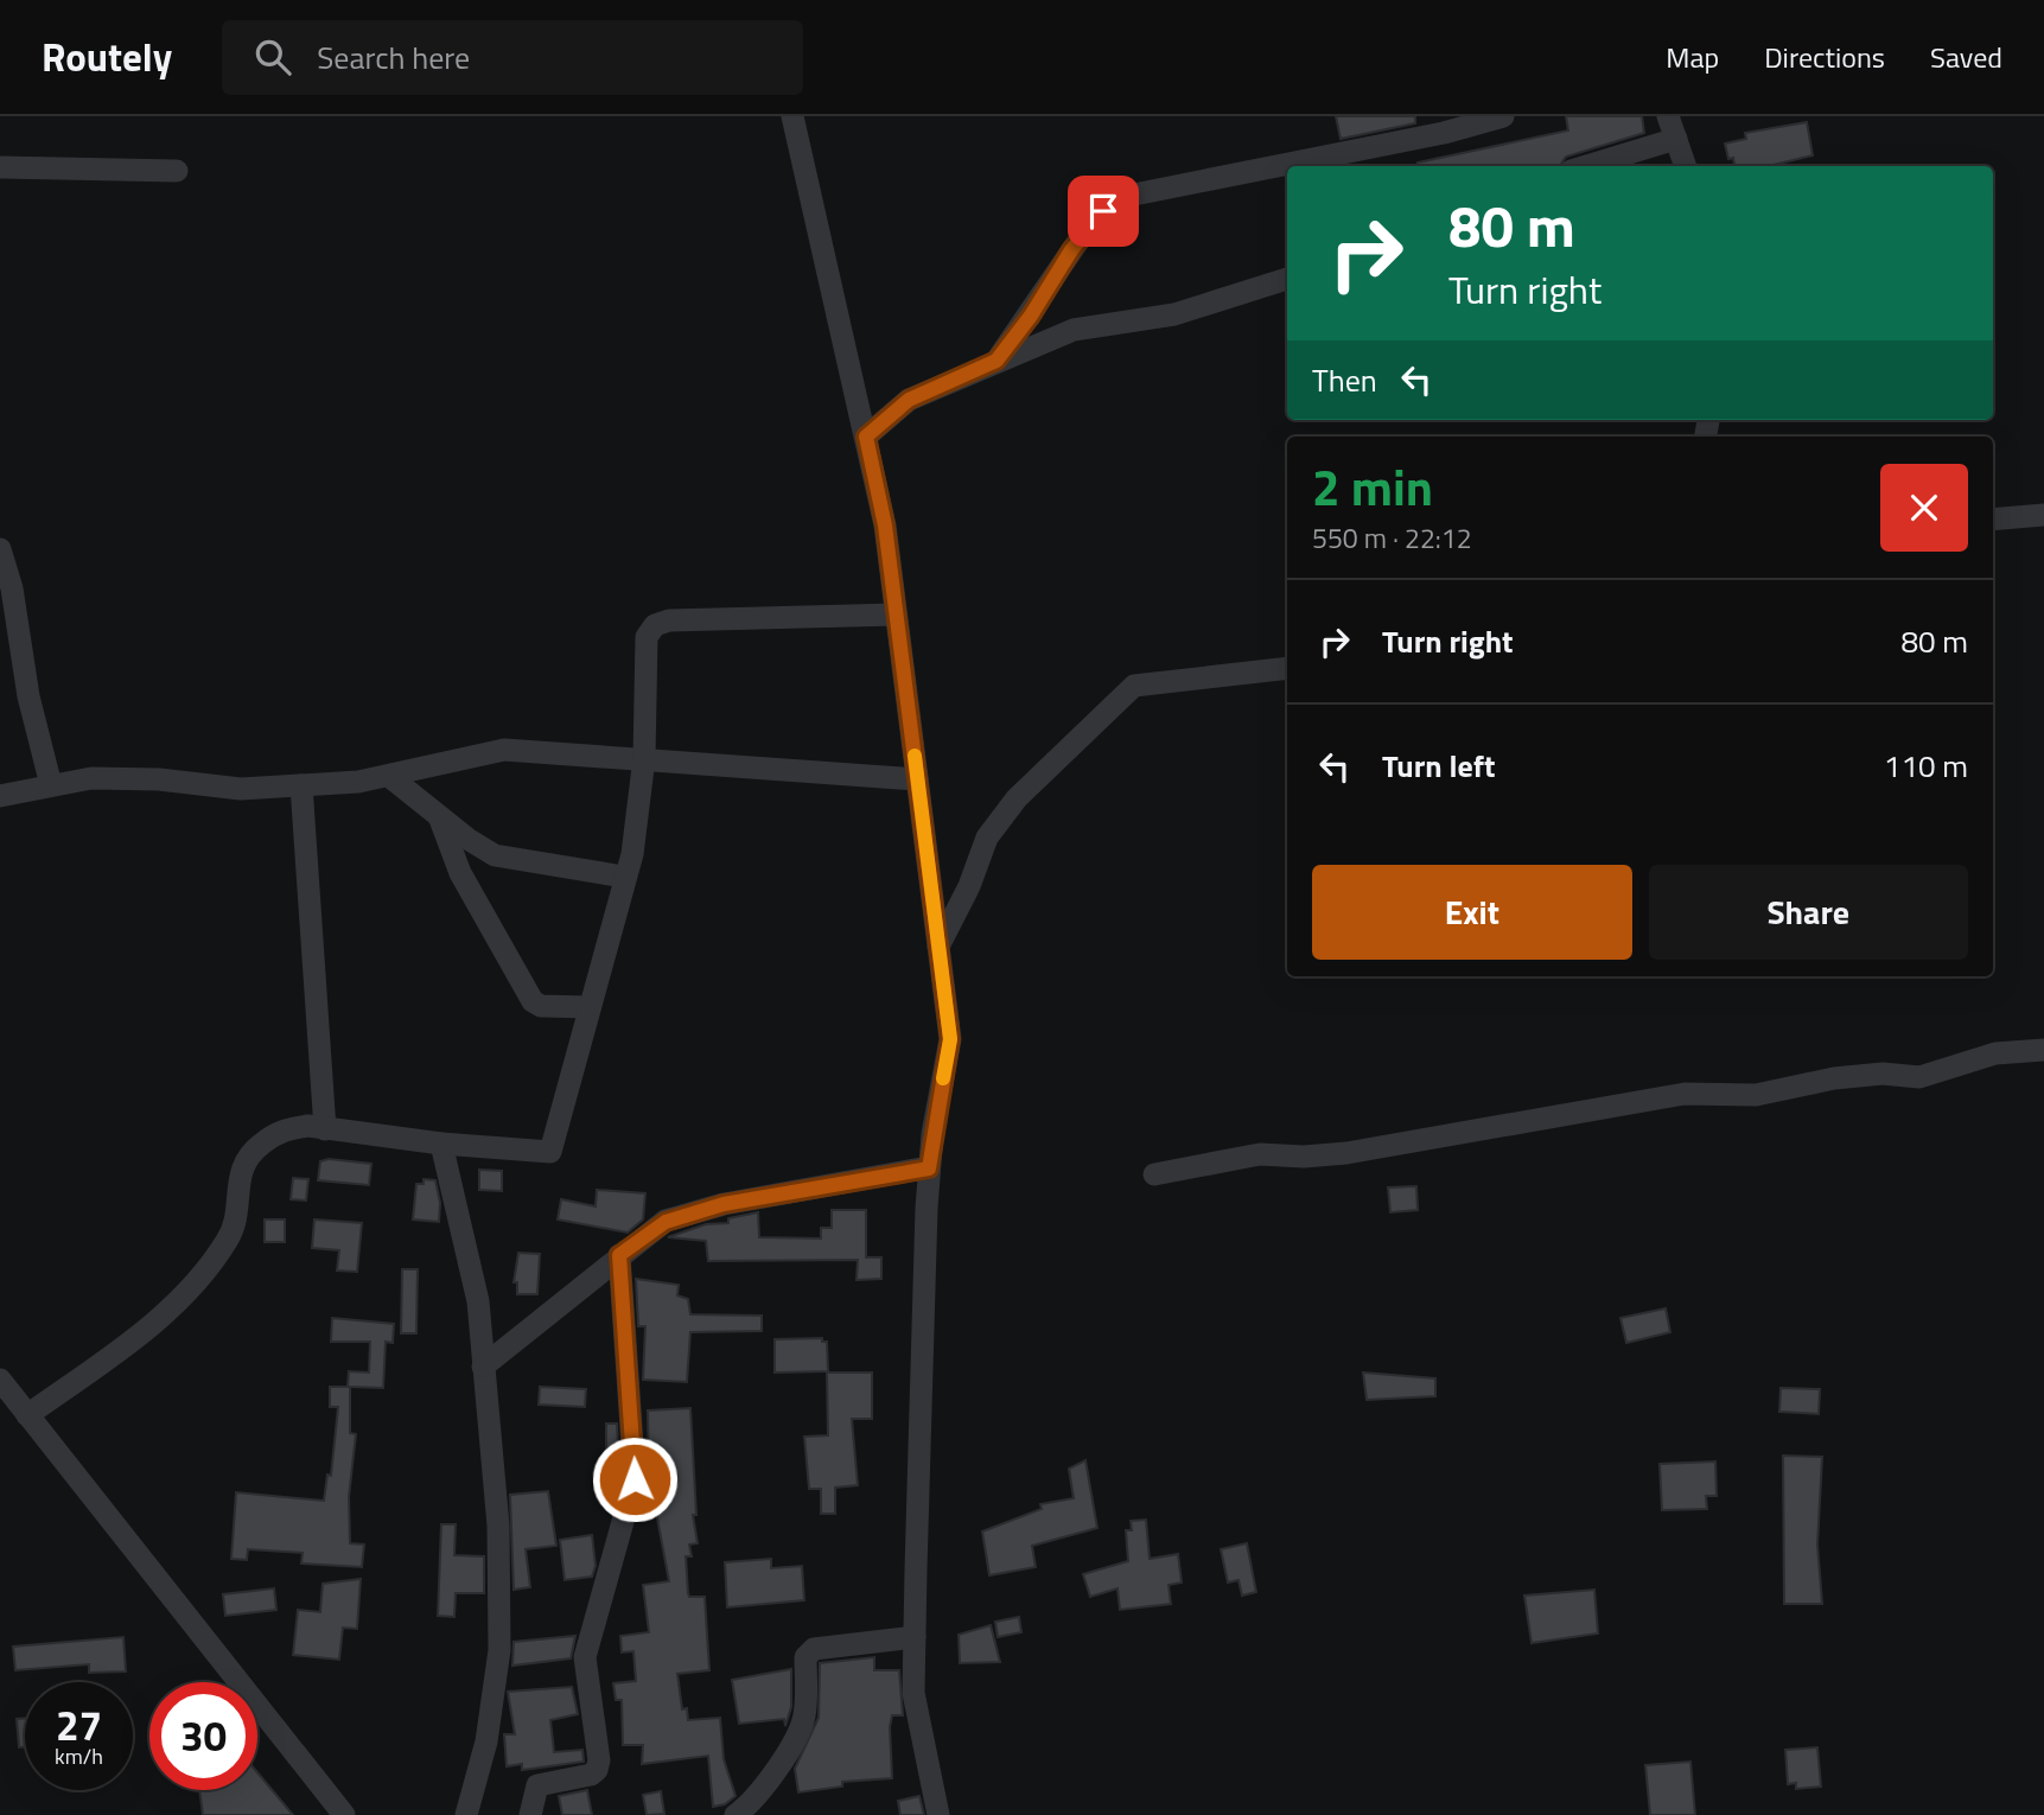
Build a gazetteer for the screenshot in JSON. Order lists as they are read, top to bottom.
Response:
{
  "page": {
    "header": "Routely",
    "search": "Search here",
    "nav": ["Map", "Directions", "Saved"],
    "turn": ["80 m", "Turn right"],
    "then": "Then",
    "heading": ["2 min", "550 m · 22:12"],
    "list": [
      {
        "name": "Turn right",
        "value": "80 m"
      },
      {
        "name": "Turn left",
        "value": "110 m"
      }
    ],
    "buttons": ["Exit", "Share"],
    "speed": "27 km/h",
    "limit": "30"
  }
}
